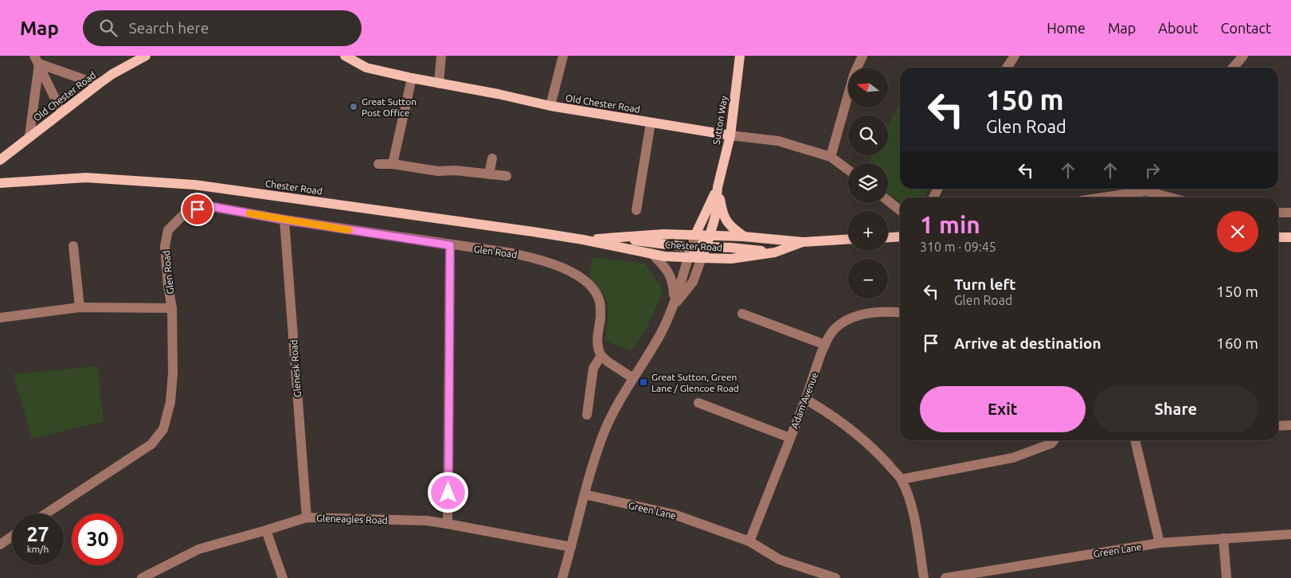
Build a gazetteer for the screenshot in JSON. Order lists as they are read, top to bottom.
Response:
{
  "streets": {
    "main road": ["Old Chester Road", "Sutton Way", "Chester Road"],
    "street": [
      "Glen Road",
      "Glenesk Road",
      "Adam Avenue",
      "Green Lane",
      "Gleneagles Road"
    ]
  },
  "crossings": [
    ["Old Chester Road", "Sutton Way"],
    ["Sutton Way", "Chester Road"],
    ["Glen Road", "Glenesk Road"],
    ["Glenesk Road", "Gleneagles Road"],
    ["Adam Avenue", "Green Lane"]
  ],
  "places": {
    "other": ["Great Sutton Post Office"],
    "transit": ["Great Sutton, Green Lane / Glencoe Road"]
  },
  "north": "left",
  "page": {
    "header": "Map",
    "search": "Search here",
    "nav": [
      "Home",
      "Map",
      "About",
      "Contact"
    ],
    "map_buttons": ["+", "−"],
    "turn": ["150 m", "Glen Road"],
    "heading": ["1 min", "310 m · 09:45"],
    "list": [
      {
        "name": "Turn left",
        "note": "Glen Road",
        "value": "150 m"
      },
      {
        "name": "Arrive at destination",
        "value": "160 m"
      }
    ],
    "buttons": ["Exit", "Share"],
    "speed": "27 km/h",
    "limit": "30"
  }
}
